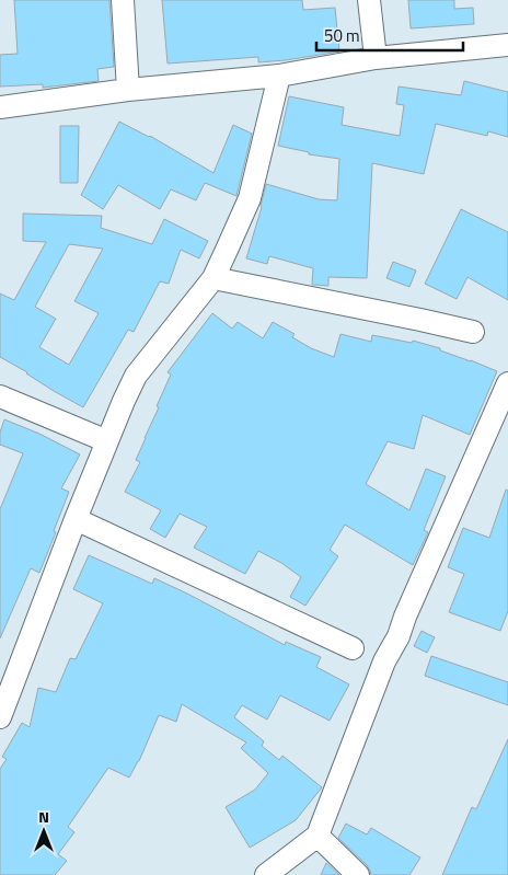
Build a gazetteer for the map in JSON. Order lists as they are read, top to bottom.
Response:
{
  "scale_bar": "50 m",
  "north": "top"
}
